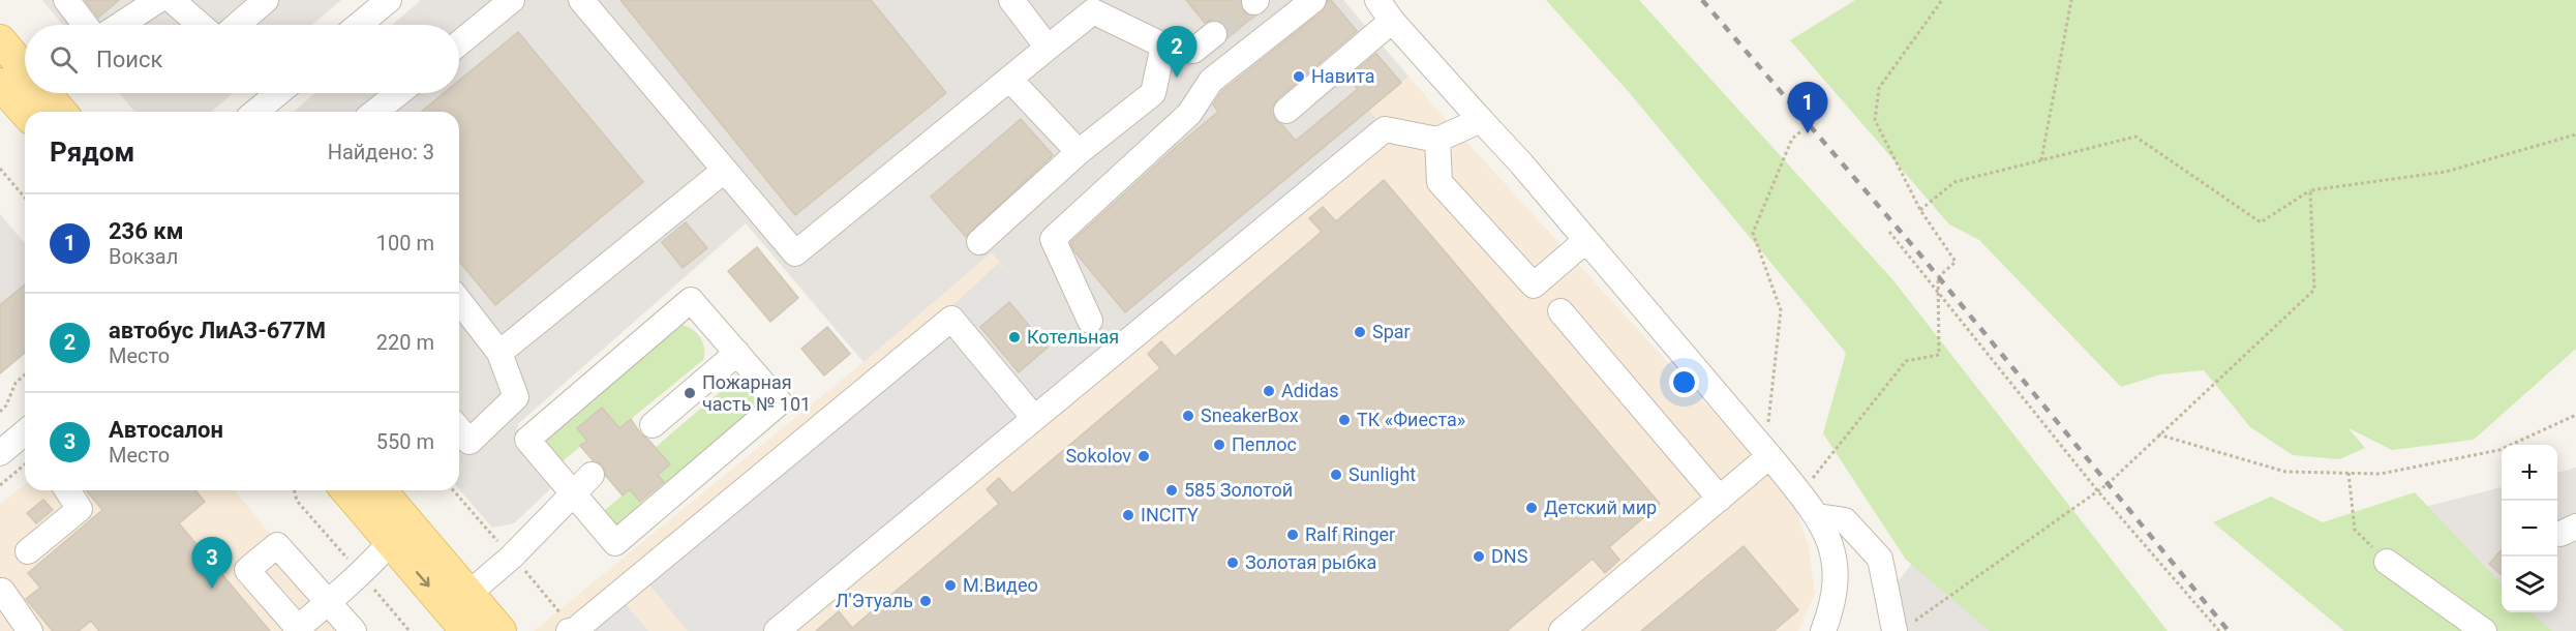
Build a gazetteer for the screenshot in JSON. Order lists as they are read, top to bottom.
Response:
{
  "places": [
    "Навита",
    "Spar",
    "Котельная",
    "Adidas",
    "Пожарная часть № 101",
    "SneakerBox",
    "ТК «Фиеста»",
    "Пеплос",
    "Sokolov",
    "Sunlight",
    "585 Золотой",
    "Детский мир",
    "INCITY",
    "Ralf Ringer",
    "DNS",
    "Золотая рыбка",
    "М.Видео",
    "Л'Этуаль"
  ],
  "page": {
    "search": "Поиск",
    "pins": ["2", "1", "3"],
    "heading": ["Рядом", "Найдено: 3"],
    "list": [
      {
        "mark": "1",
        "name": "236 км",
        "note": "Вокзал",
        "value": "100 m"
      },
      {
        "mark": "2",
        "name": "автобус ЛиАЗ-677М",
        "note": "Место",
        "value": "220 m"
      },
      {
        "mark": "3",
        "name": "Автосалон",
        "note": "Место",
        "value": "550 m"
      }
    ],
    "map_buttons": ["+", "−"]
  }
}
